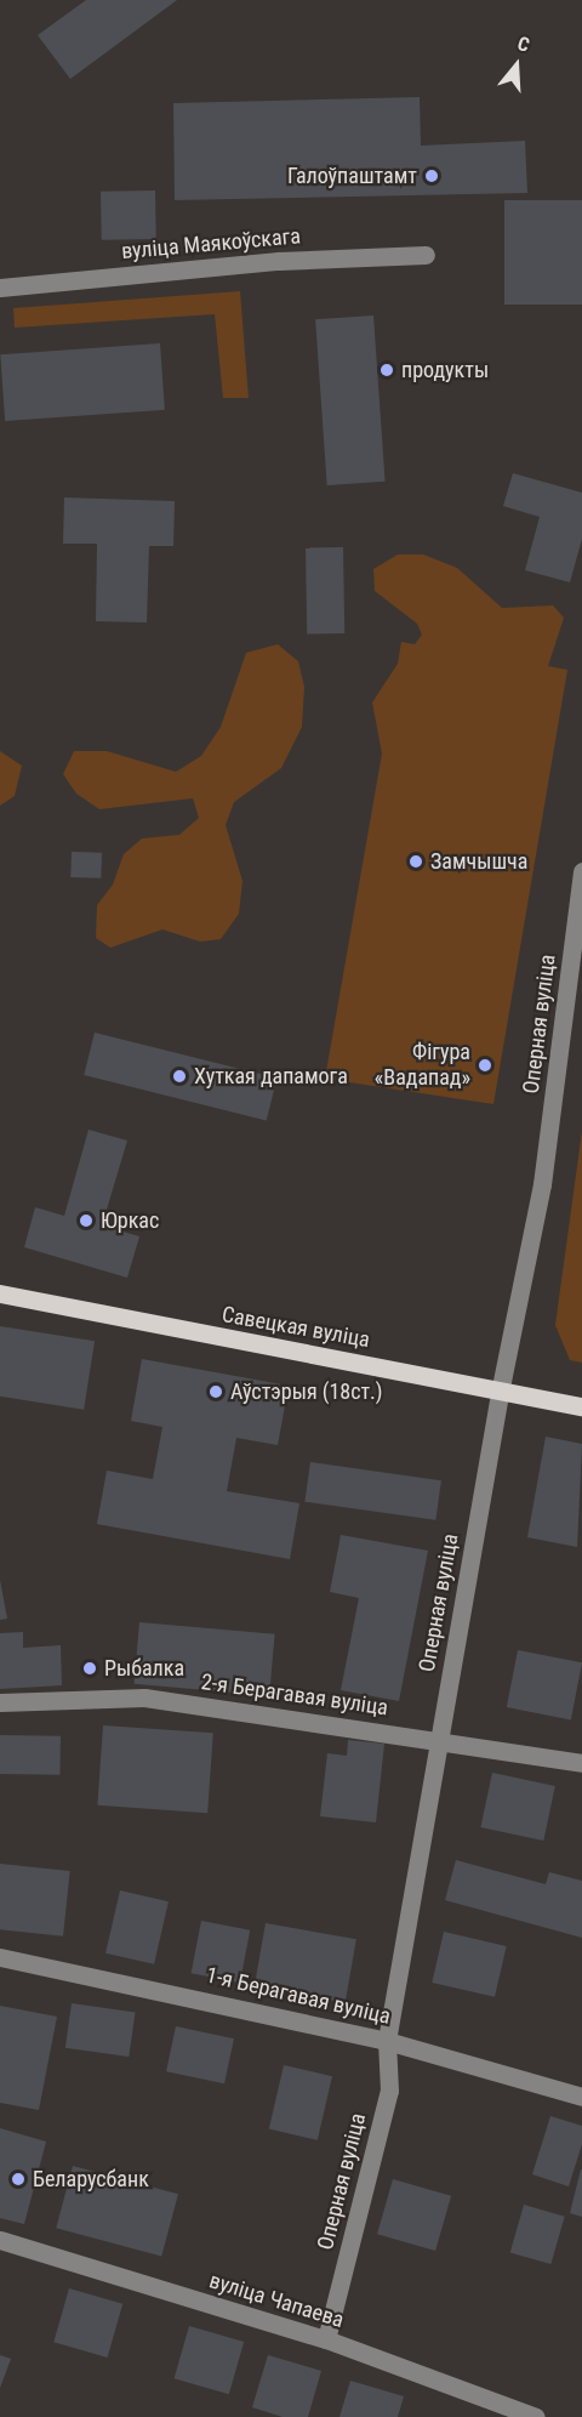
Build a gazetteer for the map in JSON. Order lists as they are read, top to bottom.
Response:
{
  "streets": {
    "main road": ["Савецкая вуліца"],
    "street": [
      "вуліца Маякоўскага",
      "Оперная вуліца",
      "2-я Берагавая вуліца",
      "1-я Берагавая вуліца",
      "вуліца Чапаева"
    ]
  },
  "crossings": [
    ["Оперная вуліца", "Савецкая вуліца"],
    ["Оперная вуліца", "2-я Берагавая вуліца"],
    ["Оперная вуліца", "1-я Берагавая вуліца"],
    ["Оперная вуліца", "вуліца Чапаева"]
  ],
  "places": [
    "Галоўпаштамт",
    "продукты",
    "Замчышча",
    "Фігура «Вадапад»",
    "Хуткая дапамога",
    "Юркас",
    "Аўстэрыя (18ст.)",
    "Рыбалка",
    "Беларусбанк"
  ],
  "north": "top"
}
